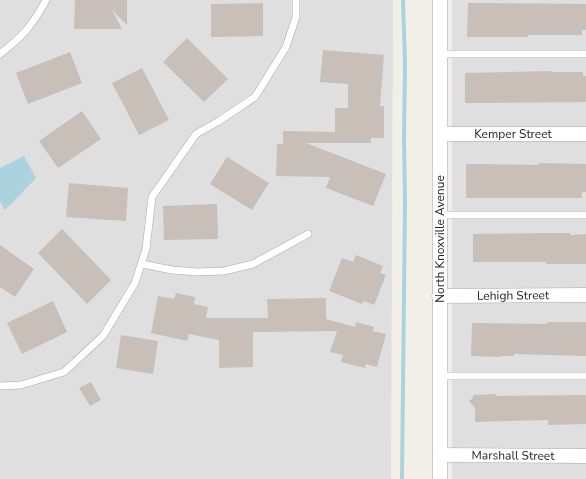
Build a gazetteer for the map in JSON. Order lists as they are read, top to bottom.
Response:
{
  "streets": {
    "street": [
      "Kemper Street",
      "North Knoxville Avenue",
      "Lehigh Street",
      "Marshall Street"
    ]
  },
  "crossings": [
    ["Kemper Street", "North Knoxville Avenue"],
    ["North Knoxville Avenue", "Lehigh Street"],
    ["North Knoxville Avenue", "Marshall Street"]
  ]
}
